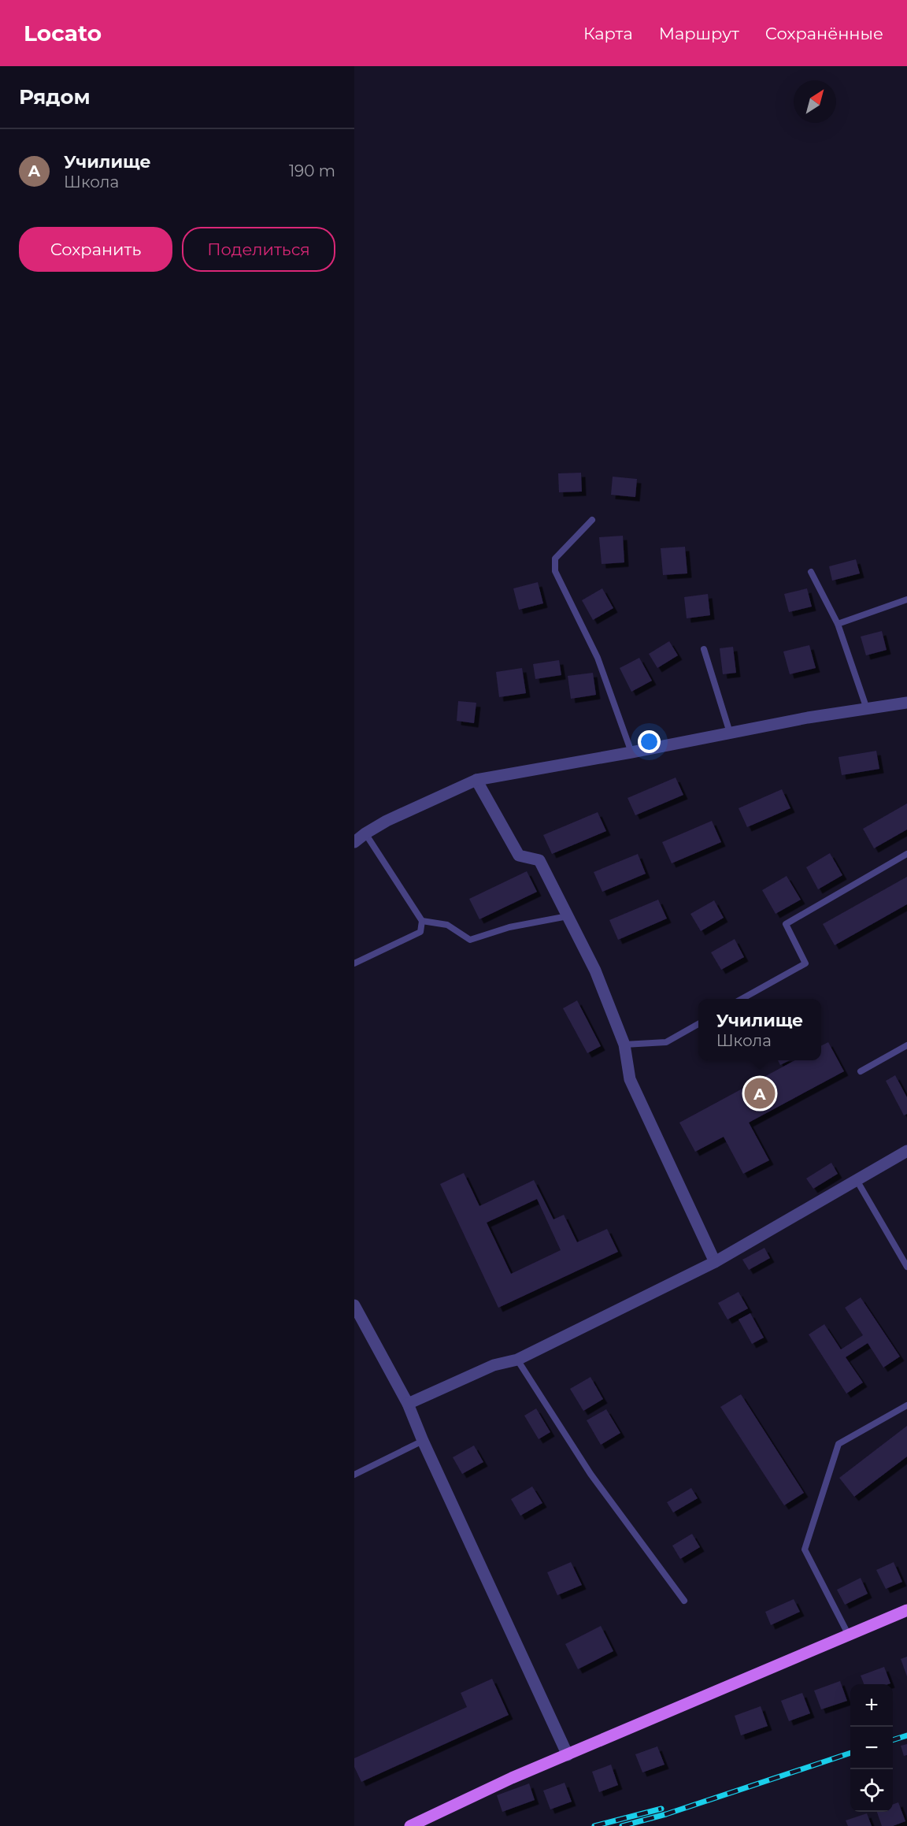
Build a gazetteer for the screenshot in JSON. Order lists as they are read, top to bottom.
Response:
{
  "north": "top right",
  "page": {
    "header": "Locato",
    "nav": ["Карта", "Маршрут", "Сохранённые"],
    "heading": "Рядом",
    "list": [
      {
        "mark": "A",
        "name": "Училище",
        "note": "Школа",
        "value": "190 m"
      }
    ],
    "buttons": ["Сохранить", "Поделиться"],
    "popup": ["Училище", "Школа"],
    "pins": "A",
    "map_buttons": ["+", "−"]
  }
}
